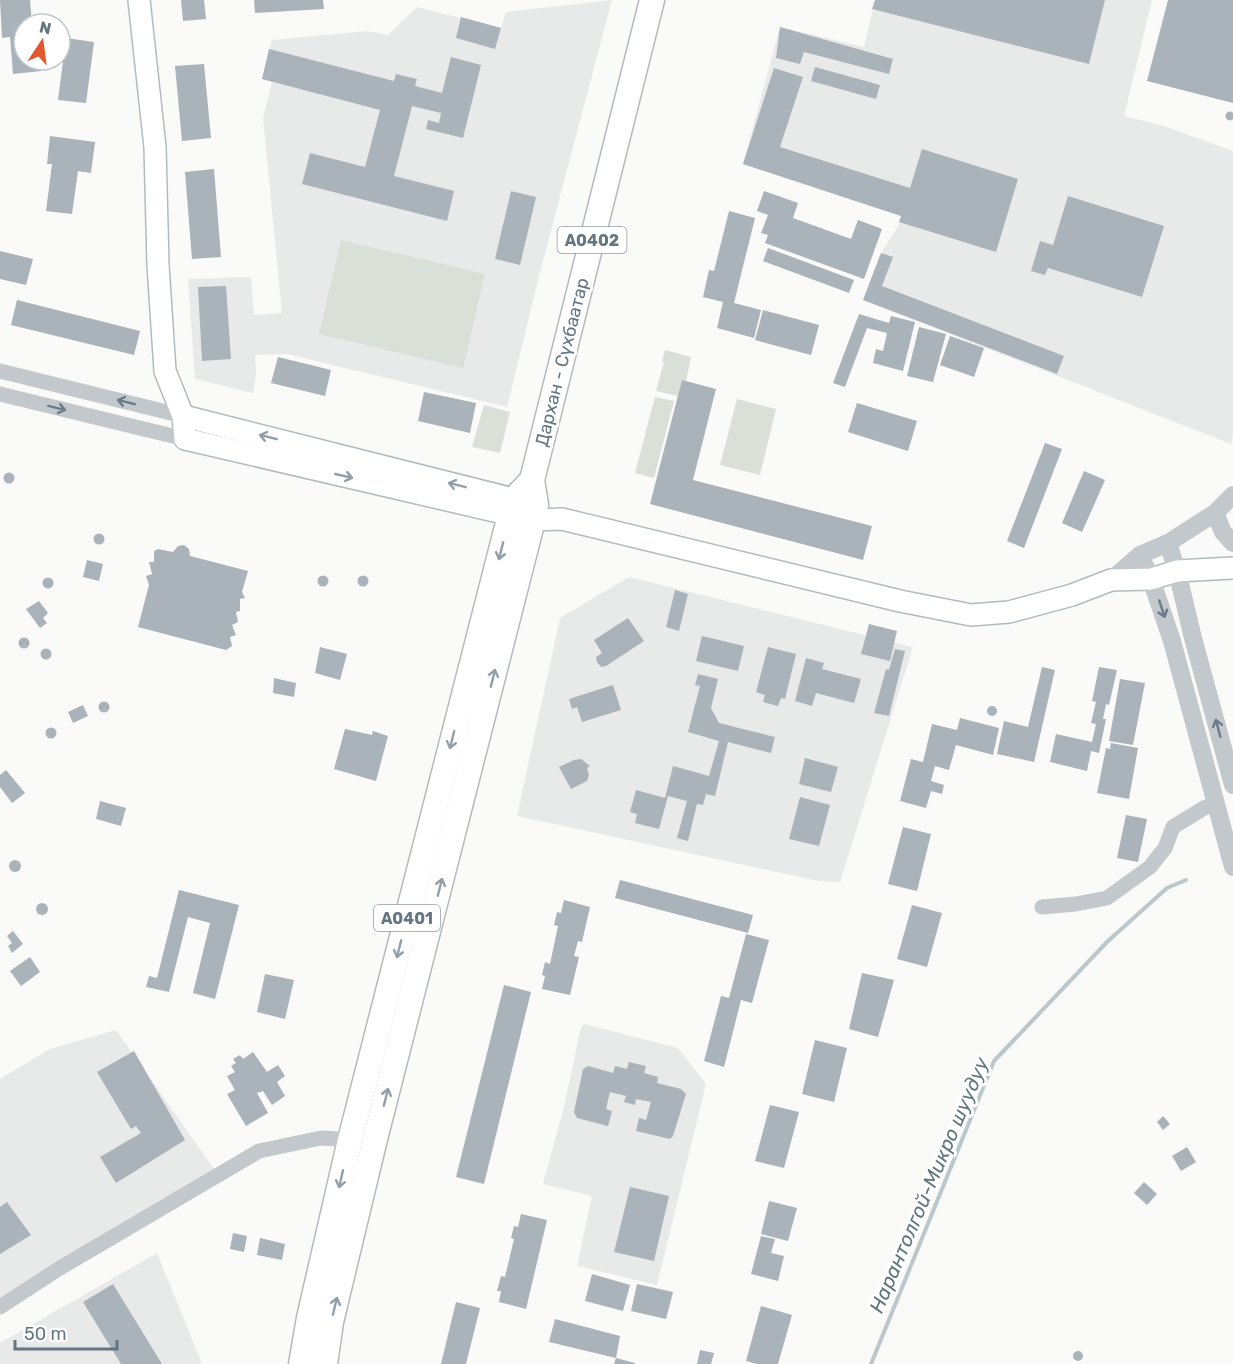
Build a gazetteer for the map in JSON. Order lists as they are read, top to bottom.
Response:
{
  "streets": {
    "highway": ["A0402", "Дархан - Сүхбаатар", "A0401"]
  },
  "crossings": [
    ["Дархан - Сүхбаатар", "A0401"]
  ],
  "water": ["Нарантолгой-Микро шуудуу"],
  "scale_bar": "50 m",
  "north": "top"
}
